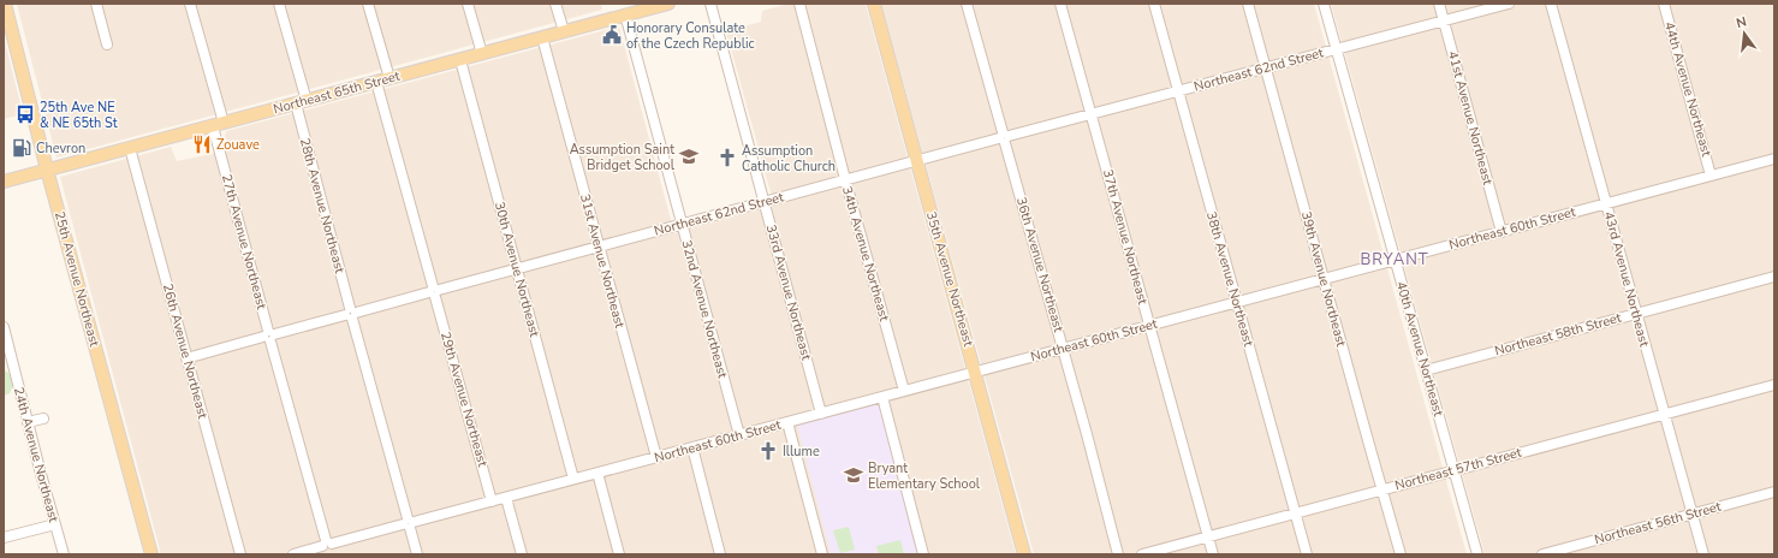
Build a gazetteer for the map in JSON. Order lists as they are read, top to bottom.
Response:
{
  "streets": {
    "main road": ["Northeast 65th Street", "25th Avenue Northeast", "35th Avenue Northeast"],
    "street": [
      "Northeast 62nd Street",
      "44th Avenue Northeast",
      "41st Avenue Northeast",
      "28th Avenue Northeast",
      "Northeast 60th Street",
      "37th Avenue Northeast",
      "27th Avenue Northeast",
      "34th Avenue Northeast",
      "31st Avenue Northeast",
      "36th Avenue Northeast",
      "30th Avenue Northeast",
      "38th Avenue Northeast",
      "39th Avenue Northeast",
      "43rd Avenue Northeast",
      "33rd Avenue Northeast",
      "32nd Avenue Northeast",
      "Northeast 58th Street",
      "40th Avenue Northeast",
      "26th Avenue Northeast",
      "29th Avenue Northeast",
      "24th Avenue Northeast",
      "Northeast 57th Street",
      "Northeast 56th Street"
    ]
  },
  "crossings": [
    ["Northeast 62nd Street", "41st Avenue Northeast"],
    ["Northeast 62nd Street", "28th Avenue Northeast"],
    ["Northeast 62nd Street", "37th Avenue Northeast"],
    ["Northeast 62nd Street", "27th Avenue Northeast"],
    ["Northeast 62nd Street", "34th Avenue Northeast"],
    ["Northeast 62nd Street", "31st Avenue Northeast"],
    ["Northeast 62nd Street", "36th Avenue Northeast"],
    ["Northeast 62nd Street", "30th Avenue Northeast"],
    ["Northeast 62nd Street", "35th Avenue Northeast"],
    ["Northeast 62nd Street", "38th Avenue Northeast"],
    ["Northeast 62nd Street", "39th Avenue Northeast"],
    ["Northeast 62nd Street", "33rd Avenue Northeast"],
    ["Northeast 62nd Street", "32nd Avenue Northeast"],
    ["Northeast 62nd Street", "40th Avenue Northeast"],
    ["Northeast 62nd Street", "26th Avenue Northeast"],
    ["Northeast 62nd Street", "29th Avenue Northeast"],
    ["44th Avenue Northeast", "Northeast 60th Street"],
    ["Northeast 65th Street", "28th Avenue Northeast"],
    ["Northeast 65th Street", "27th Avenue Northeast"],
    ["Northeast 65th Street", "31st Avenue Northeast"],
    ["Northeast 65th Street", "30th Avenue Northeast"],
    ["Northeast 65th Street", "25th Avenue Northeast"],
    ["Northeast 65th Street", "32nd Avenue Northeast"],
    ["Northeast 65th Street", "26th Avenue Northeast"],
    ["Northeast 65th Street", "29th Avenue Northeast"],
    ["41st Avenue Northeast", "Northeast 60th Street"],
    ["28th Avenue Northeast", "Northeast 60th Street"],
    ["Northeast 60th Street", "37th Avenue Northeast"],
    ["Northeast 60th Street", "27th Avenue Northeast"],
    ["Northeast 60th Street", "34th Avenue Northeast"],
    ["Northeast 60th Street", "31st Avenue Northeast"],
    ["Northeast 60th Street", "36th Avenue Northeast"],
    ["Northeast 60th Street", "30th Avenue Northeast"],
    ["Northeast 60th Street", "35th Avenue Northeast"],
    ["Northeast 60th Street", "38th Avenue Northeast"],
    ["Northeast 60th Street", "39th Avenue Northeast"],
    ["Northeast 60th Street", "43rd Avenue Northeast"],
    ["Northeast 60th Street", "33rd Avenue Northeast"],
    ["Northeast 60th Street", "32nd Avenue Northeast"],
    ["Northeast 60th Street", "40th Avenue Northeast"],
    ["Northeast 60th Street", "29th Avenue Northeast"],
    ["37th Avenue Northeast", "Northeast 57th Street"],
    ["38th Avenue Northeast", "Northeast 57th Street"],
    ["39th Avenue Northeast", "Northeast 57th Street"],
    ["43rd Avenue Northeast", "Northeast 58th Street"],
    ["43rd Avenue Northeast", "Northeast 57th Street"],
    ["43rd Avenue Northeast", "Northeast 56th Street"],
    ["Northeast 58th Street", "40th Avenue Northeast"],
    ["40th Avenue Northeast", "Northeast 57th Street"]
  ],
  "districts": ["BRYANT"],
  "places": {
    "public building": ["Honorary Consulate of the Czech Republic"],
    "bus stop": ["25th Ave NE & NE 65th St"],
    "restaurant": ["Zouave"],
    "fuel station": ["Chevron"],
    "school or university": ["Assumption Saint Bridget School", "Bryant Elementary School"],
    "church": ["Assumption Catholic Church", "Illume"]
  },
  "north": "top"
}
